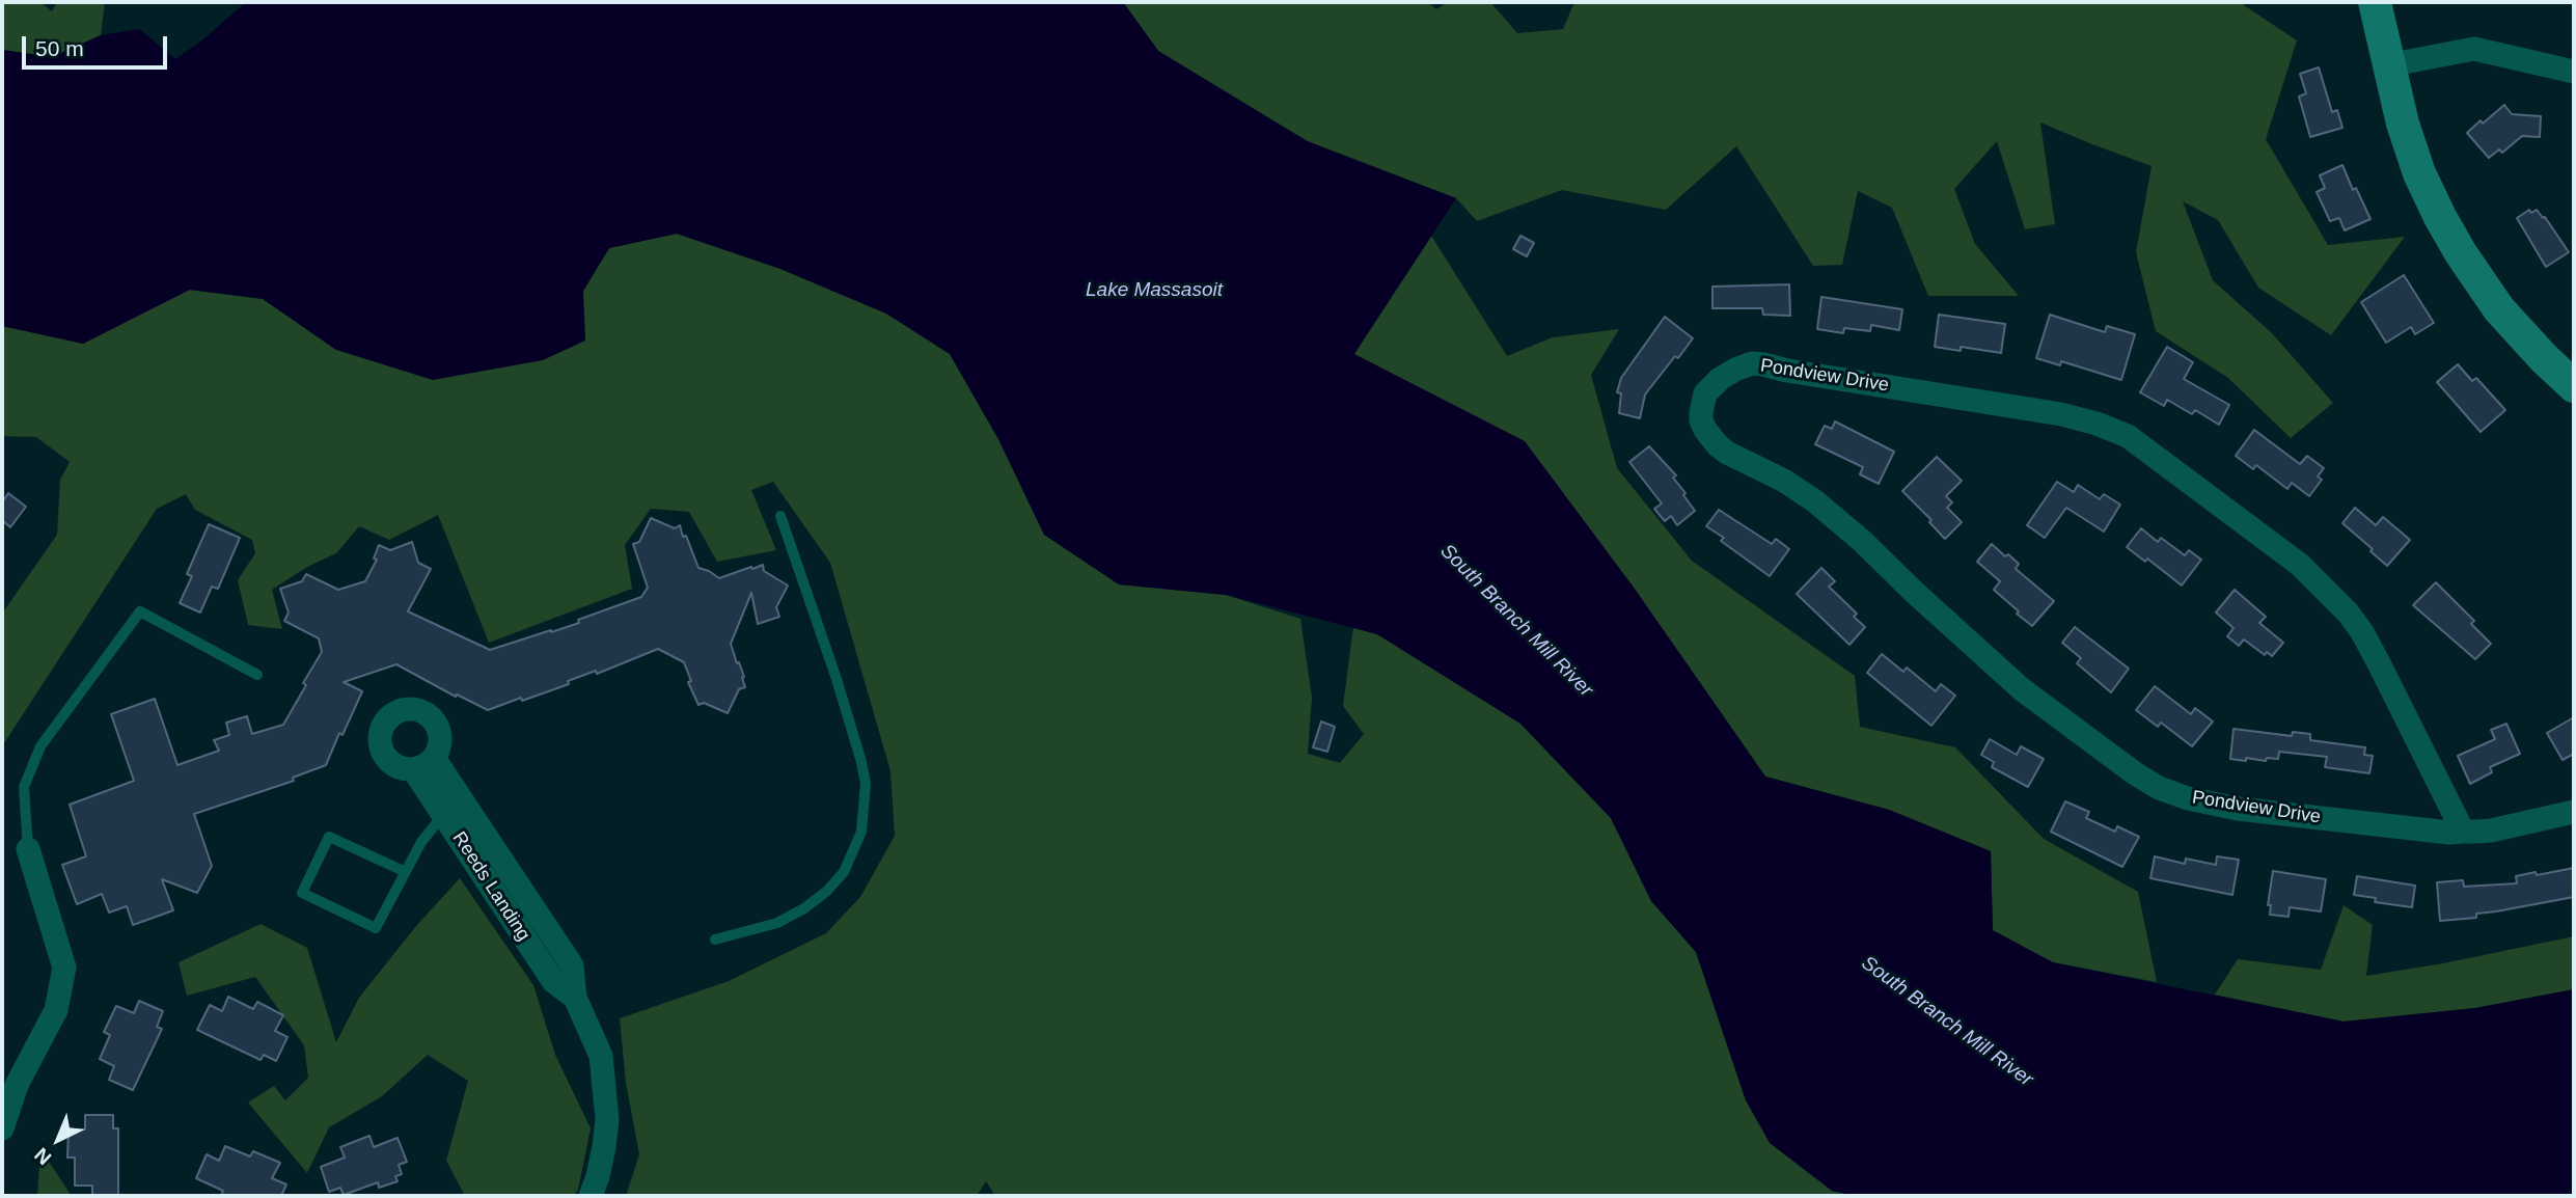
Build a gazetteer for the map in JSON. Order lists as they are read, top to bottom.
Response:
{
  "streets": {
    "street": ["Pondview Drive", "Reeds Landing"]
  },
  "water": ["Lake Massasoit", "South Branch Mill River"],
  "scale_bar": "50 m",
  "north": "bottom left"
}
